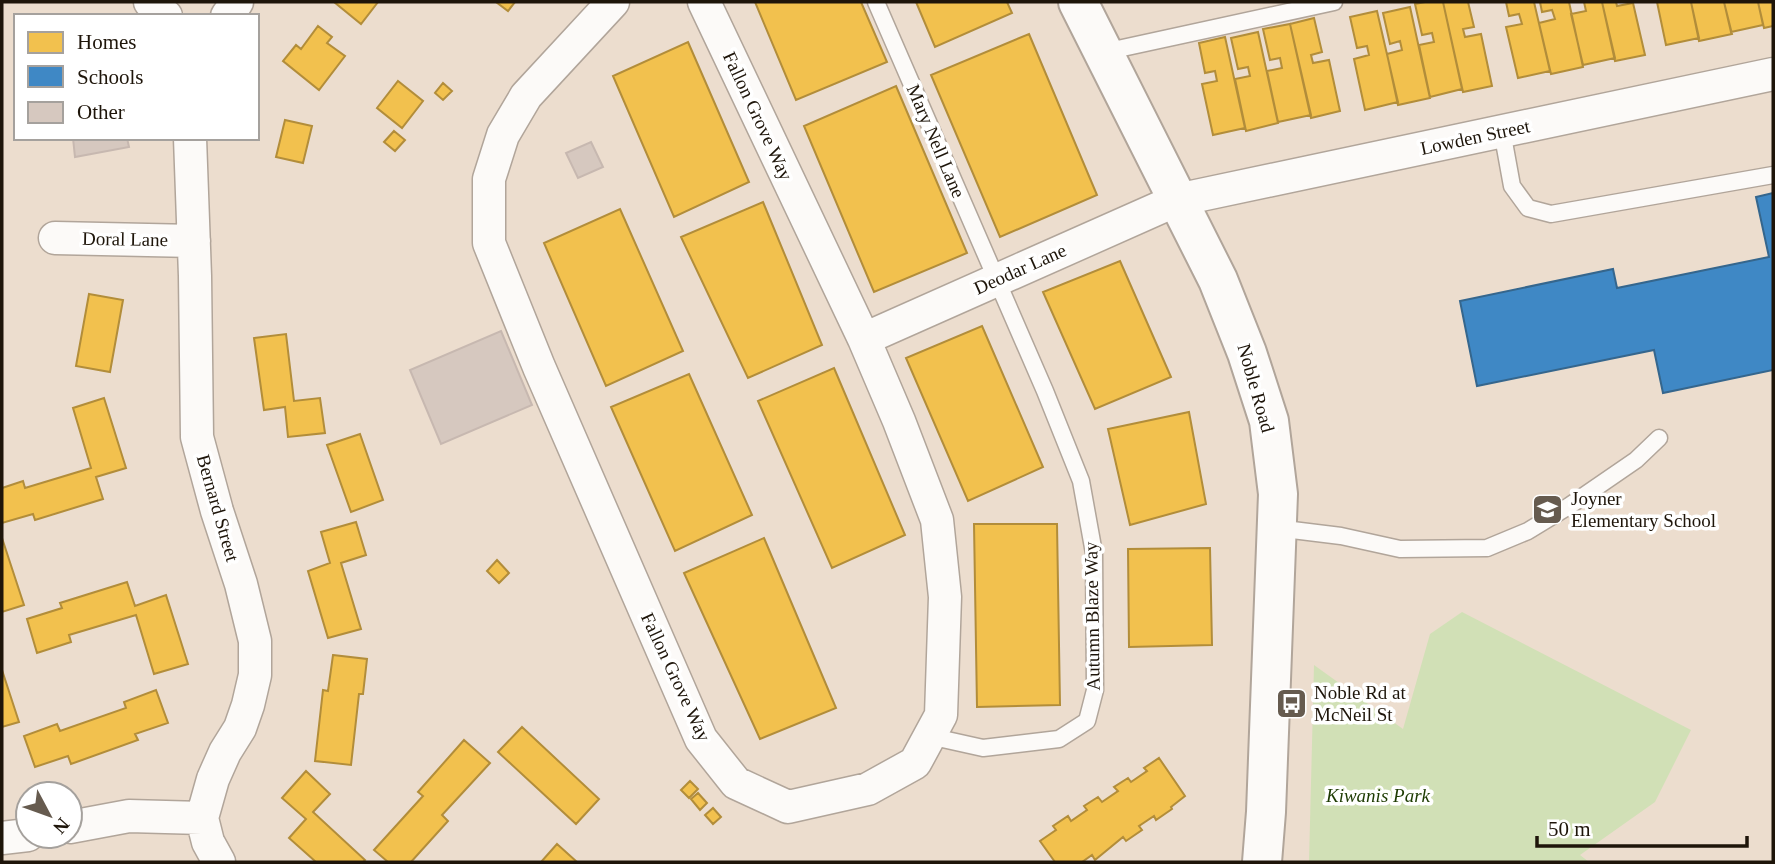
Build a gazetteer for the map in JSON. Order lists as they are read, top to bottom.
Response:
{
  "streets": {
    "street": [
      "Fallon Grove Way",
      "Lowden Street",
      "Doral Lane",
      "Deodar Lane",
      "Noble Road",
      "Bernard Street"
    ],
    "lane": ["Mary Nell Lane", "Autumn Blaze Way"]
  },
  "crossings": [
    ["Fallon Grove Way", "Deodar Lane"],
    ["Fallon Grove Way", "Autumn Blaze Way"],
    ["Lowden Street", "Deodar Lane"],
    ["Lowden Street", "Noble Road"],
    ["Mary Nell Lane", "Deodar Lane"],
    ["Mary Nell Lane", "Autumn Blaze Way"],
    ["Doral Lane", "Bernard Street"],
    ["Deodar Lane", "Noble Road"],
    ["Deodar Lane", "Autumn Blaze Way"]
  ],
  "parks": ["Kiwanis Park"],
  "places": {
    "school or university": ["Joyner Elementary School"],
    "bus stop": ["Noble Rd at McNeil St"]
  },
  "legend": ["Homes", "Schools", "Other"],
  "scale_bar": "50 m",
  "north": "bottom right"
}
